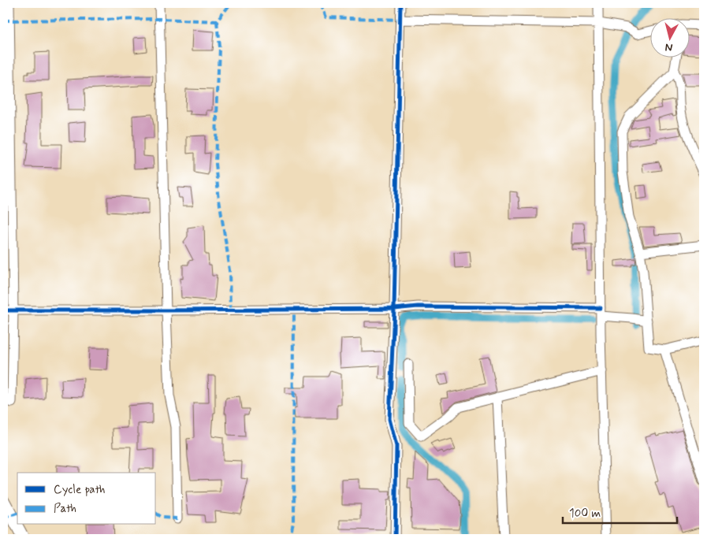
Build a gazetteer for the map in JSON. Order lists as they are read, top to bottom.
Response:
{
  "legend": ["Cycle path", "Path"],
  "scale_bar": "100 m",
  "north": "bottom"
}
